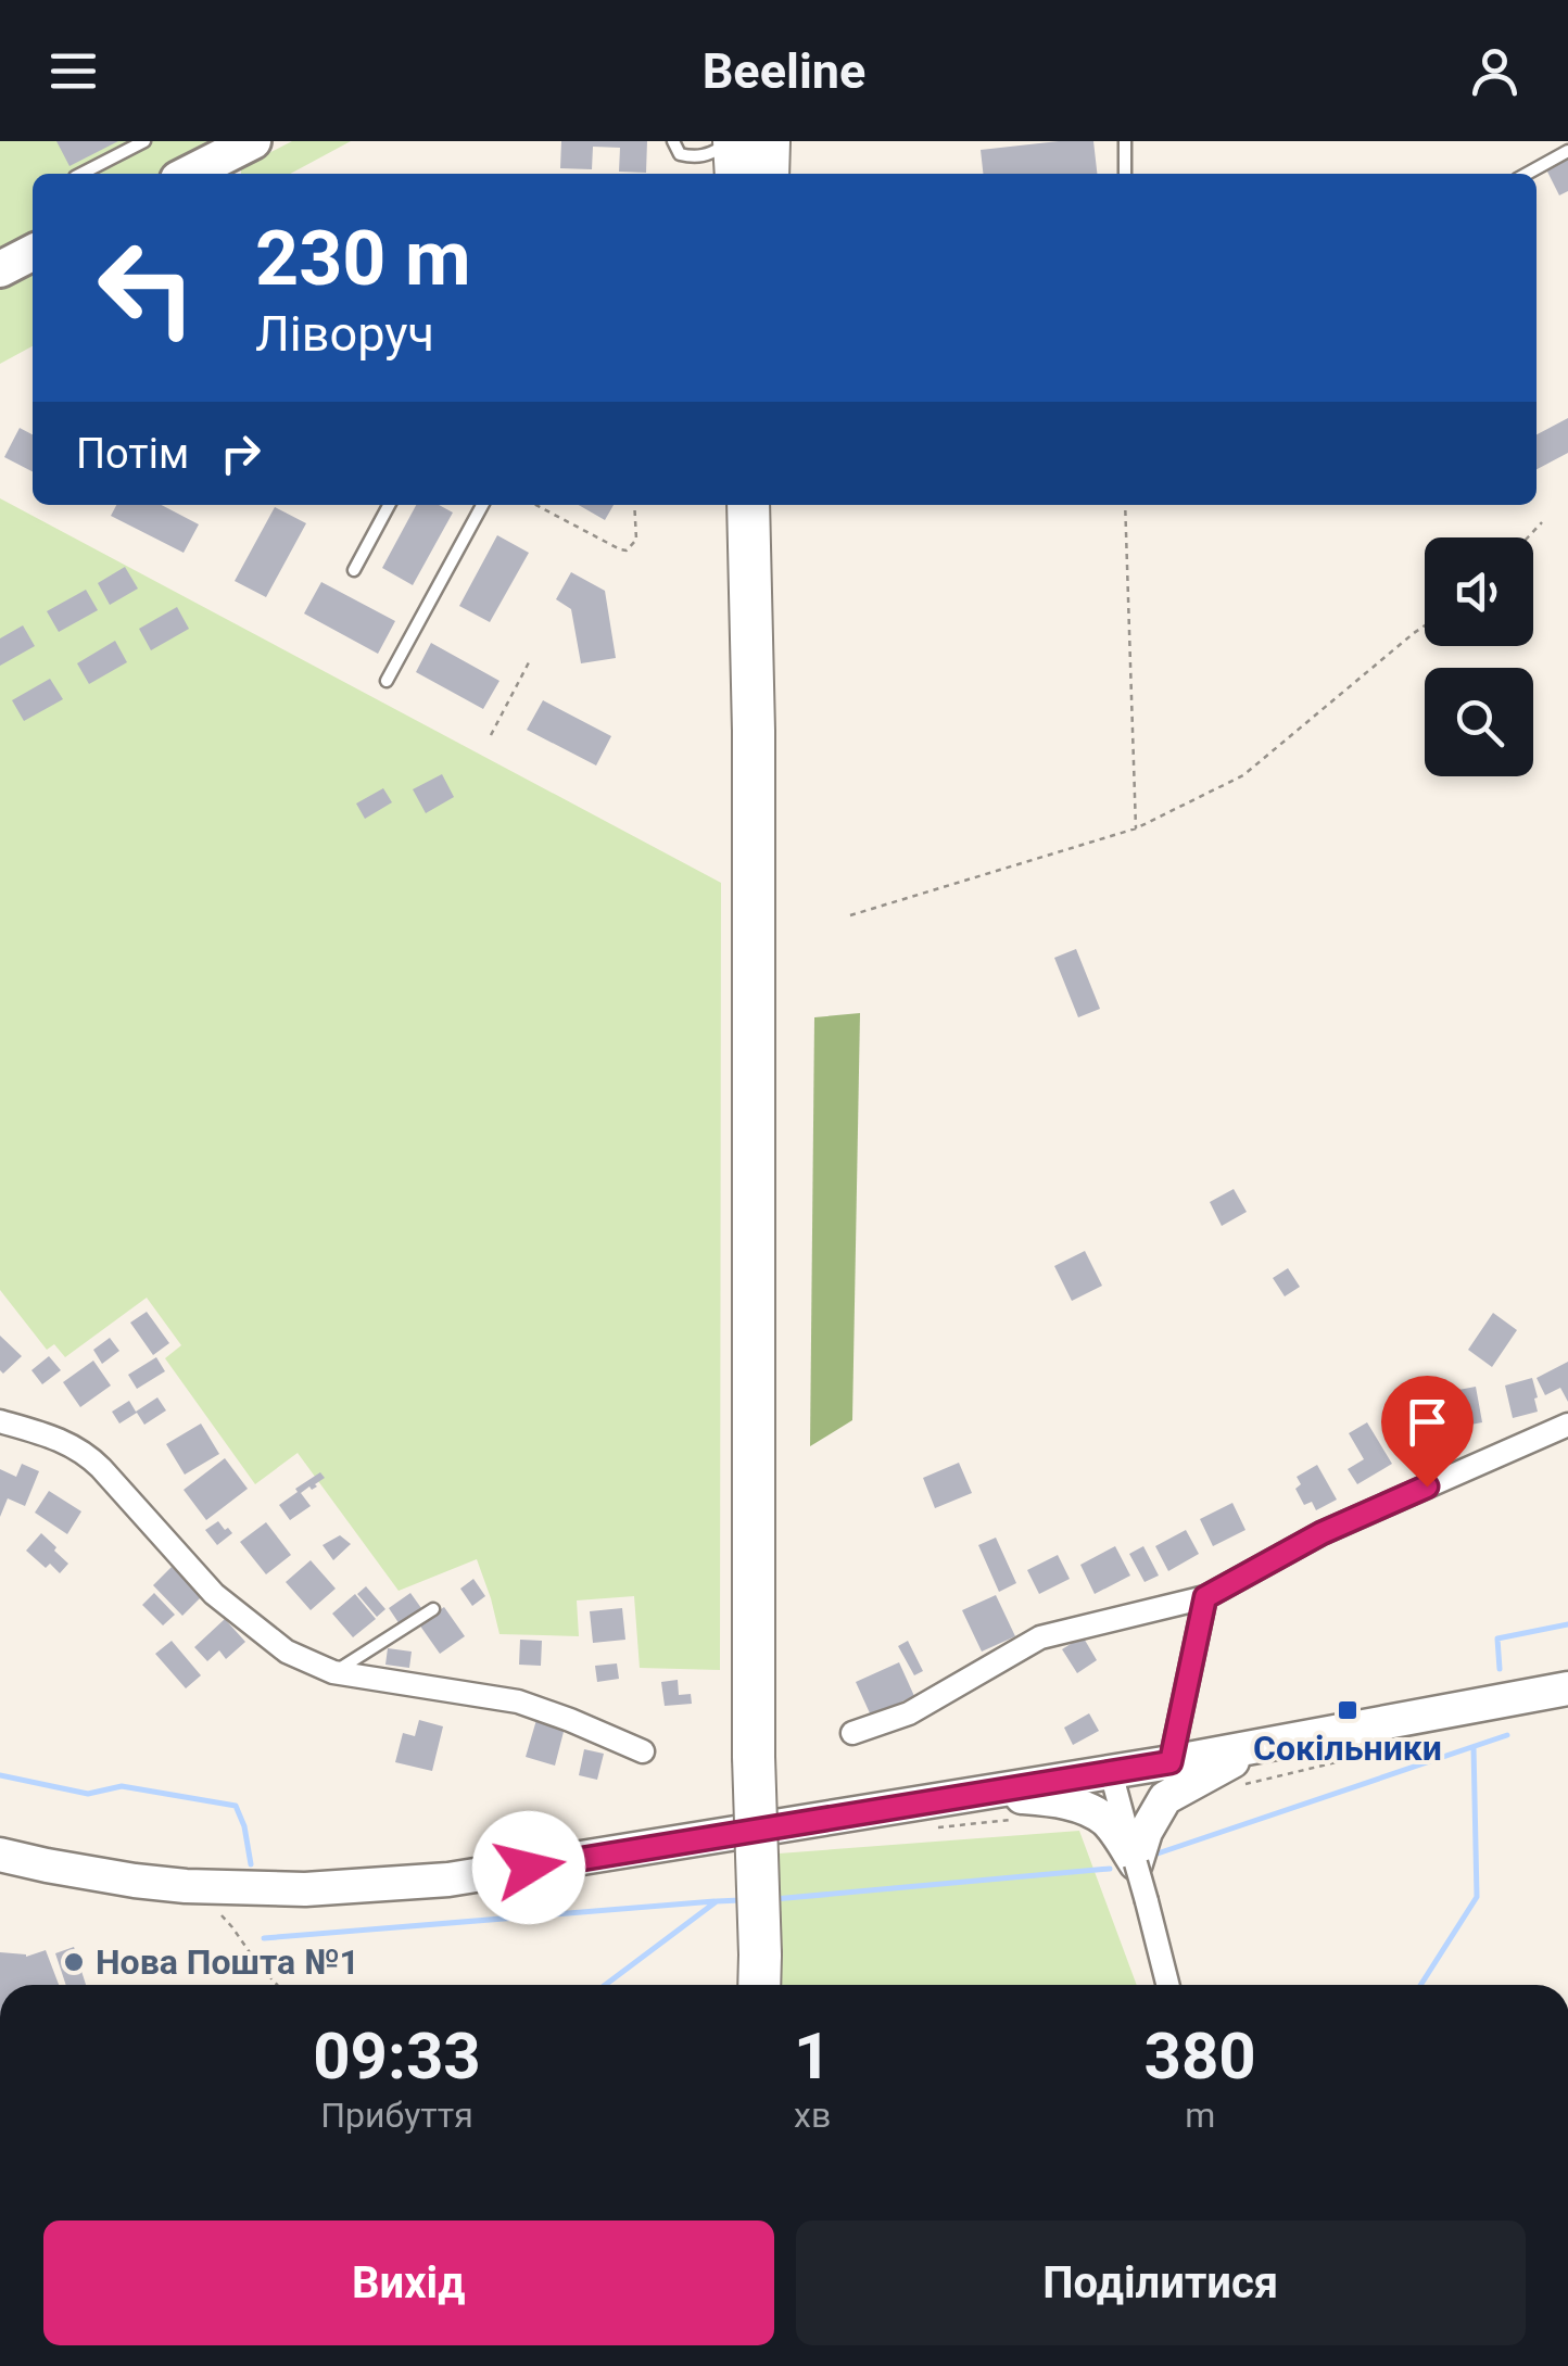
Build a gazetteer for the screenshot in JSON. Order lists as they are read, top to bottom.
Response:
{
  "places": {
    "transit": ["Сокільники"],
    "other": ["Нова Пошта №1"]
  },
  "page": {
    "header": "Beeline",
    "turn": ["230 m", "Ліворуч"],
    "then": "Потім",
    "eta": [
      "09:33",
      "Прибуття",
      "1",
      "хв",
      "380",
      "m"
    ],
    "buttons": ["Вихід", "Поділитися"]
  }
}
